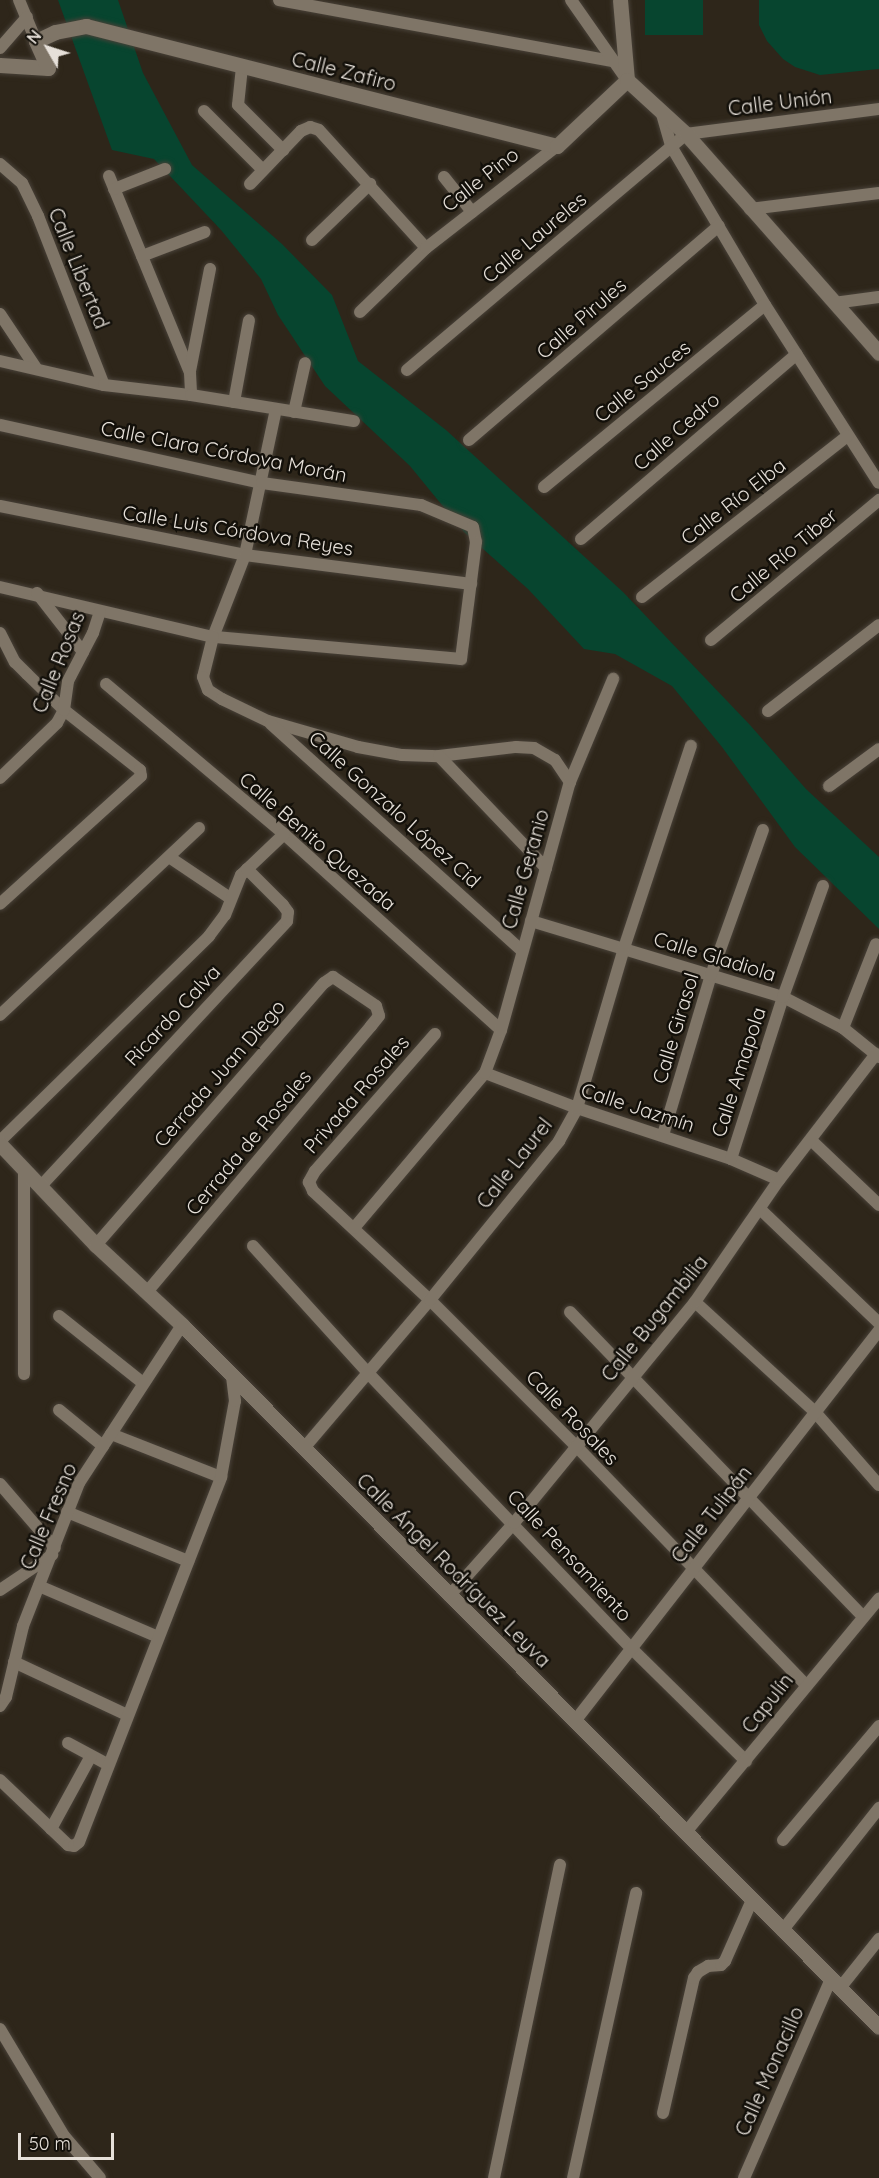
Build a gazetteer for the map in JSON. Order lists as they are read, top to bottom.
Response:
{
  "streets": {
    "street": [
      "Calle Zafiro",
      "Calle Unión",
      "Calle Pino",
      "Calle Laureles",
      "Calle Libertad",
      "Calle Pirules",
      "Calle Sauces",
      "Calle Cedro",
      "Calle Clara Córdova Morán",
      "Calle Río Elba",
      "Calle Luis Córdova Reyes",
      "Calle Río Tiber",
      "Calle Rosas",
      "Calle Gonzalo López Cid",
      "Calle Benito Quezada",
      "Calle Geranio",
      "Calle Gladiola",
      "Ricardo Calva",
      "Calle Girasol",
      "Calle Amapola",
      "Cerrada Juan Diego",
      "Privada Rosales",
      "Calle Jazmín",
      "Cerrada de Rosales",
      "Calle Laurel",
      "Calle Bugambilia",
      "Calle Rosales",
      "Calle Tulipán",
      "Calle Fresno",
      "Calle Pensamiento",
      "Calle Ángel Rodríguez Leyva",
      "Capulín",
      "Calle Monacillo"
    ]
  },
  "crossings": [
    ["Calle Zafiro", "Calle Pino"],
    ["Calle Unión", "Calle Laureles"],
    ["Calle Clara Córdova Morán", "Calle Luis Córdova Reyes"],
    ["Calle Gonzalo López Cid", "Calle Geranio"],
    ["Calle Benito Quezada", "Calle Geranio"],
    ["Calle Geranio", "Calle Gladiola"],
    ["Calle Geranio", "Calle Jazmín"],
    ["Calle Geranio", "Calle Rosales"],
    ["Calle Gladiola", "Calle Girasol"],
    ["Calle Gladiola", "Calle Amapola"],
    ["Calle Gladiola", "Calle Laurel"],
    ["Calle Gladiola", "Calle Bugambilia"],
    ["Ricardo Calva", "Calle Ángel Rodríguez Leyva"],
    ["Calle Girasol", "Calle Jazmín"],
    ["Calle Amapola", "Calle Jazmín"],
    ["Cerrada Juan Diego", "Cerrada de Rosales"],
    ["Cerrada Juan Diego", "Calle Ángel Rodríguez Leyva"],
    ["Privada Rosales", "Calle Rosales"],
    ["Calle Jazmín", "Calle Laurel"],
    ["Calle Jazmín", "Calle Bugambilia"],
    ["Cerrada de Rosales", "Calle Ángel Rodríguez Leyva"],
    ["Calle Laurel", "Calle Rosales"],
    ["Calle Laurel", "Calle Pensamiento"],
    ["Calle Laurel", "Calle Ángel Rodríguez Leyva"],
    ["Calle Bugambilia", "Calle Rosales"],
    ["Calle Bugambilia", "Calle Pensamiento"],
    ["Calle Bugambilia", "Calle Ángel Rodríguez Leyva"],
    ["Calle Rosales", "Calle Tulipán"],
    ["Calle Rosales", "Capulín"],
    ["Calle Tulipán", "Calle Pensamiento"],
    ["Calle Tulipán", "Calle Ángel Rodríguez Leyva"],
    ["Calle Fresno", "Calle Ángel Rodríguez Leyva"],
    ["Calle Pensamiento", "Capulín"],
    ["Calle Ángel Rodríguez Leyva", "Capulín"],
    ["Calle Ángel Rodríguez Leyva", "Calle Monacillo"]
  ],
  "scale_bar": "50 m",
  "north": "top left"
}
